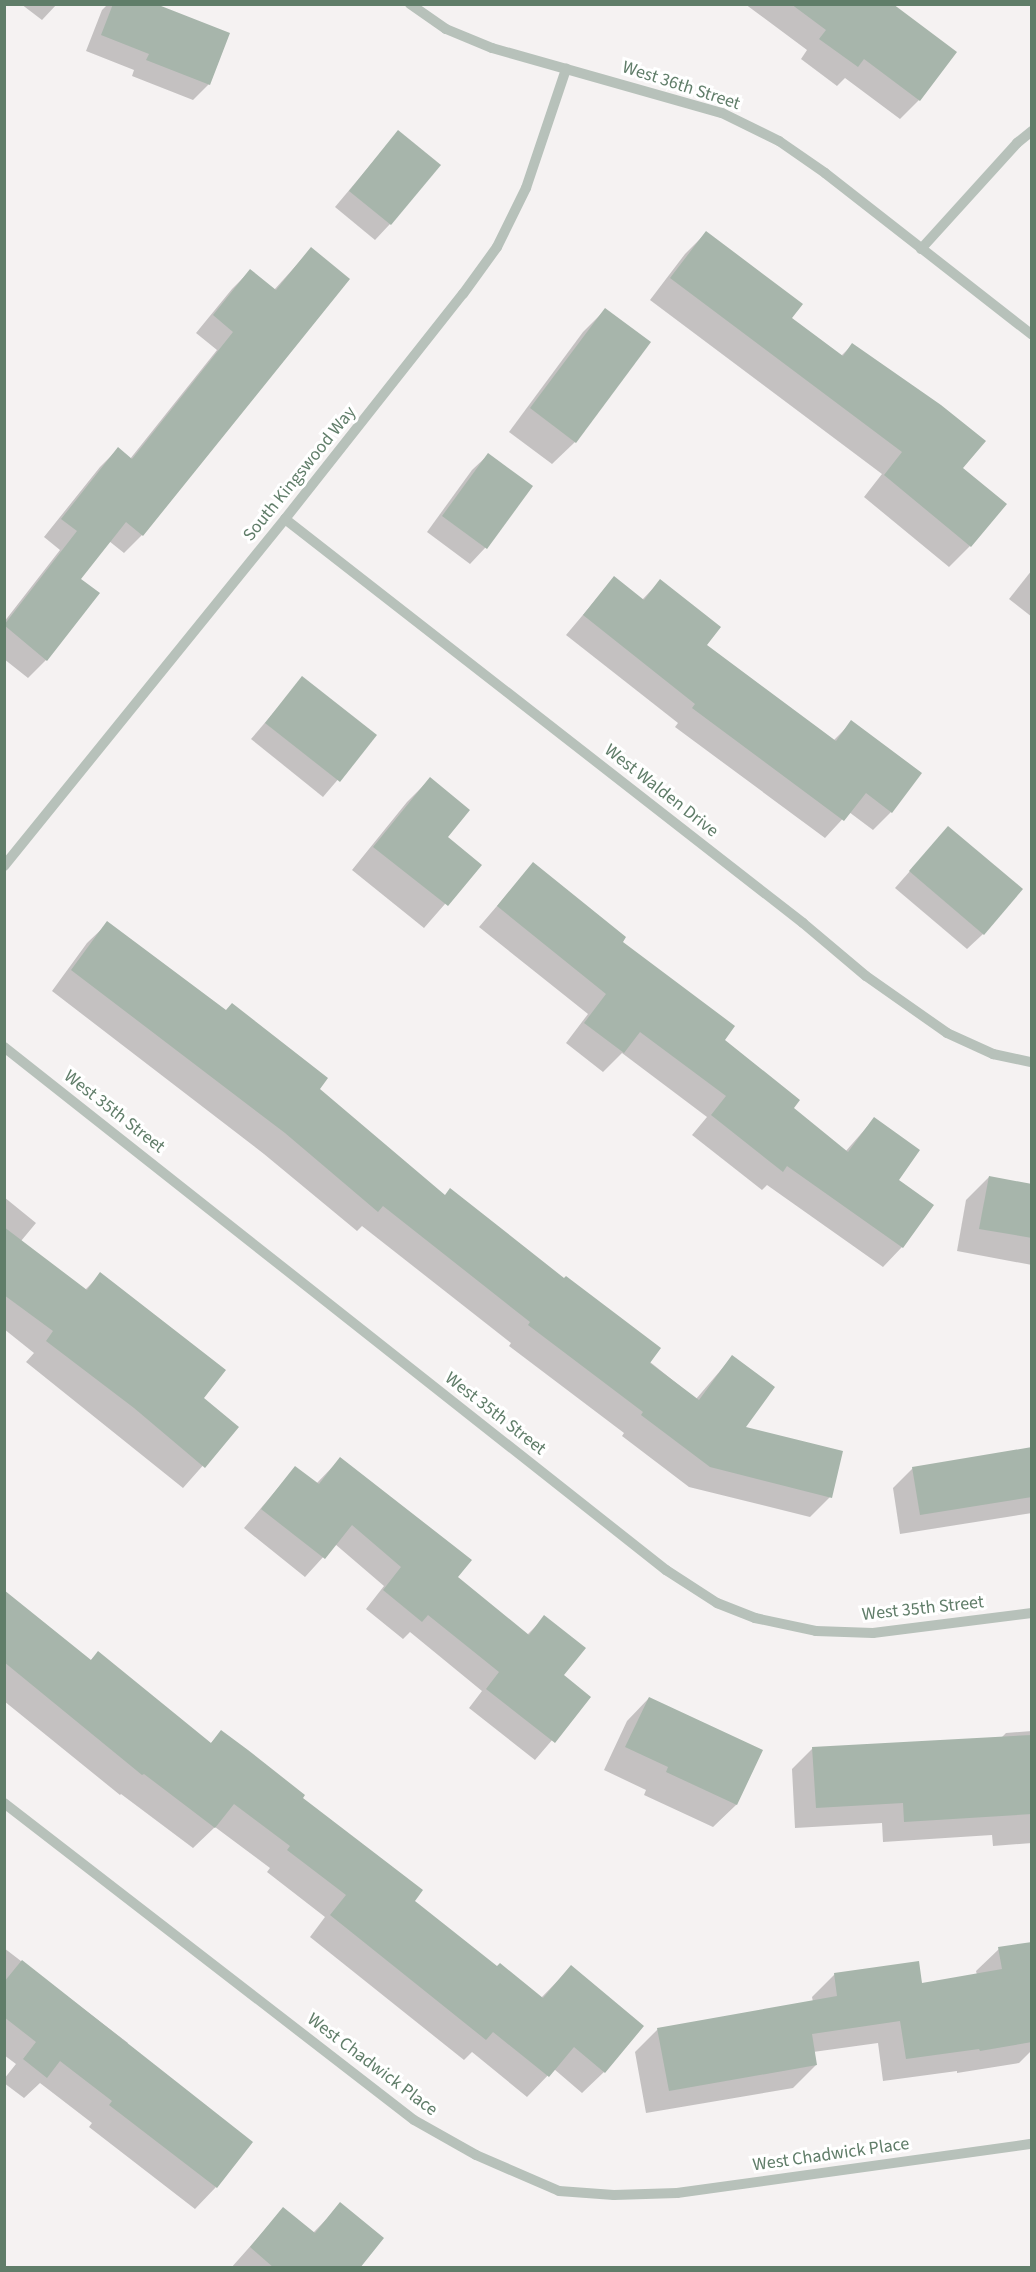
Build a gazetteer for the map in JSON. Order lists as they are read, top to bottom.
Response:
{
  "streets": {
    "street": [
      "West 36th Street",
      "South Kingswood Way",
      "West Walden Drive",
      "West 35th Street",
      "West Chadwick Place"
    ]
  },
  "crossings": [
    ["West 36th Street", "South Kingswood Way"],
    ["South Kingswood Way", "West Walden Drive"]
  ]
}
